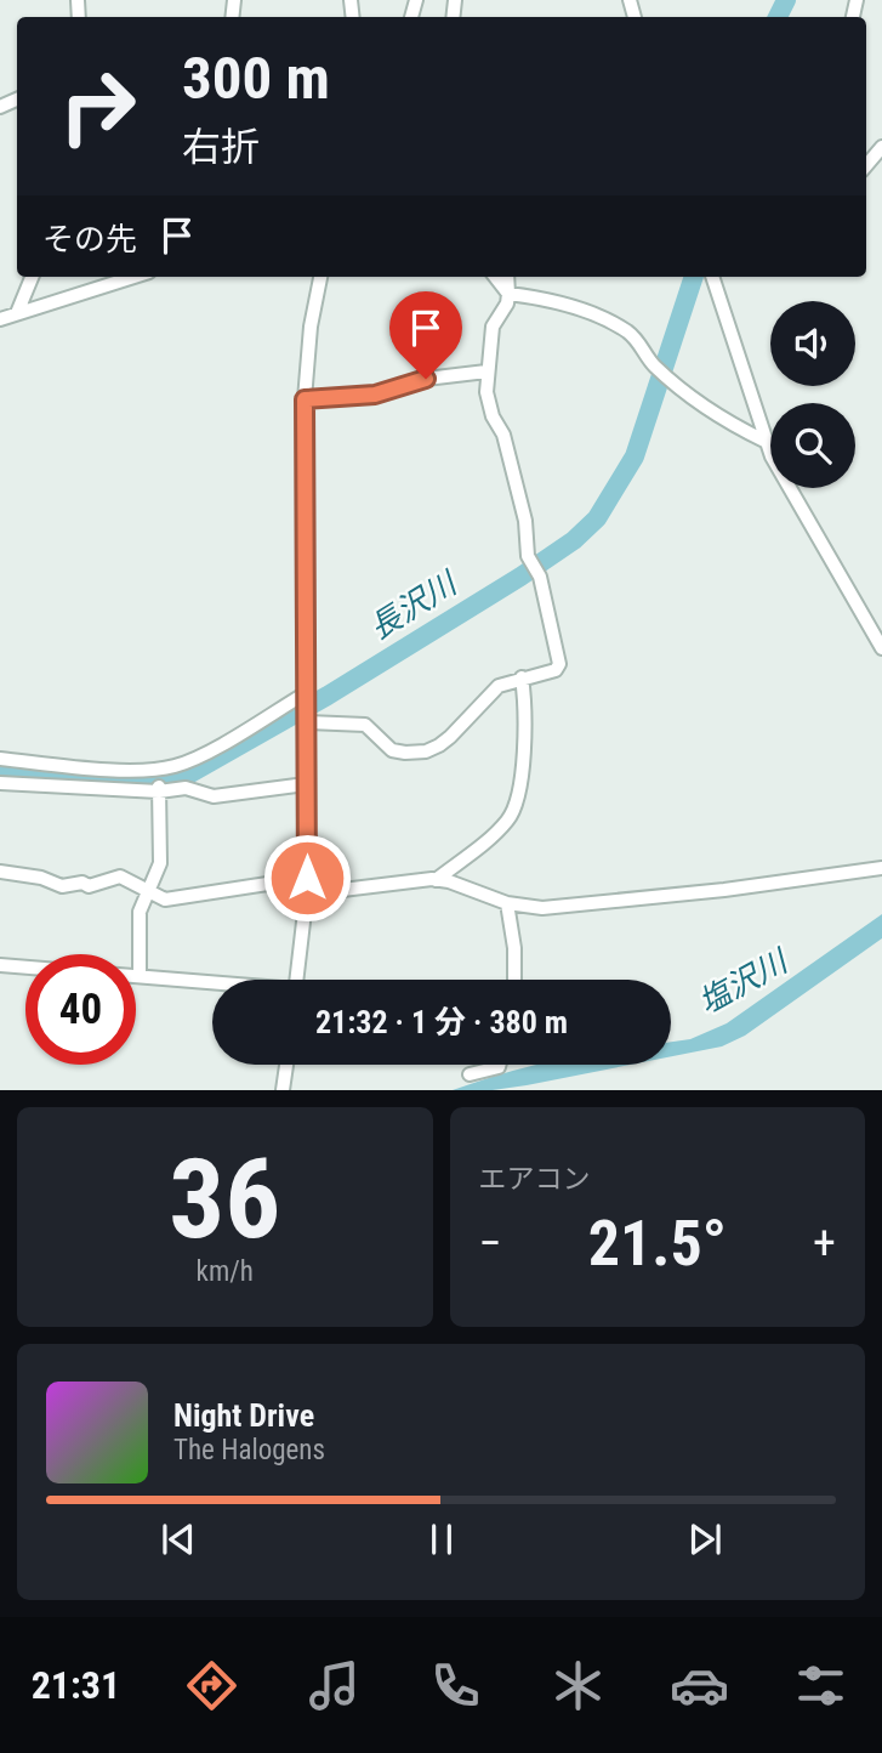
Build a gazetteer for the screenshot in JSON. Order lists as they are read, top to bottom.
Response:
{
  "water": ["長沢川", "塩沢川"],
  "page": {
    "turn": ["300 m", "右折"],
    "then": "その先",
    "limit": "40",
    "trip": "21:32 · 1 分 · 380 m",
    "tile": [
      ["36", "km/h"],
      "エアコン"
    ],
    "heat": ["−", "21.5°", "+"],
    "song": ["Night Drive", "The Halogens"],
    "tabs": "21:31"
  }
}
